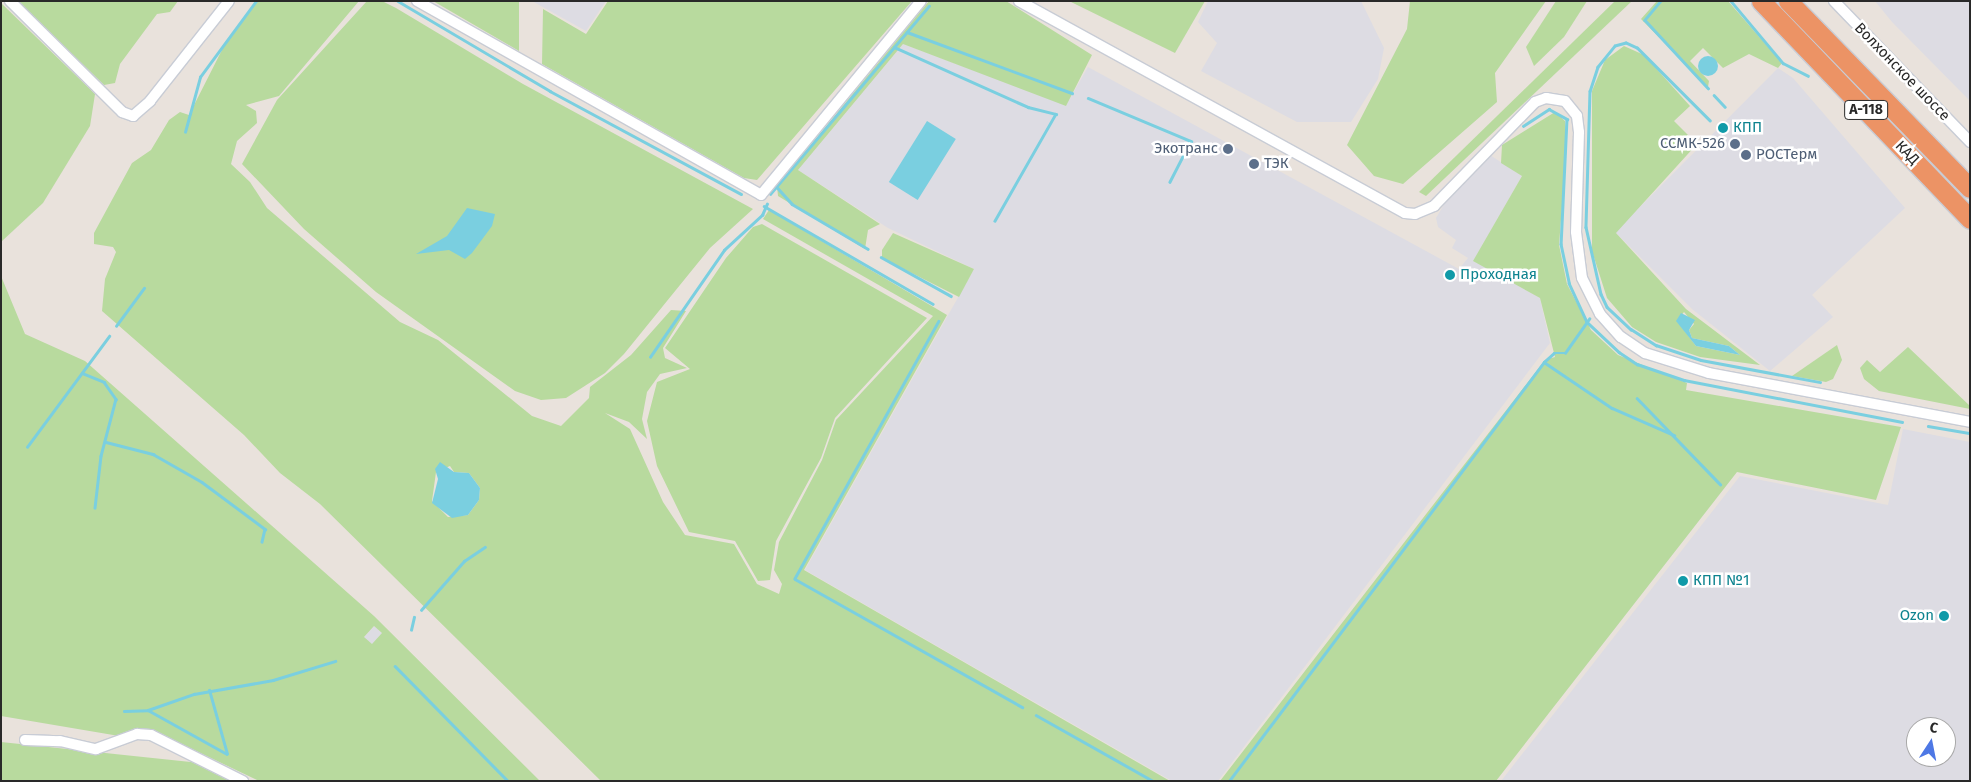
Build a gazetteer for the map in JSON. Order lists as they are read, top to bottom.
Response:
{
  "streets": {
    "highway": ["А-118", "КАД"],
    "street": ["Волхонское шоссе"]
  },
  "places": [
    "КПП",
    "ССМК-526",
    "Экотранс",
    "РОСТерм",
    "ТЭК",
    "Проходная",
    "КПП №1",
    "Ozon"
  ],
  "north": "top"
}
